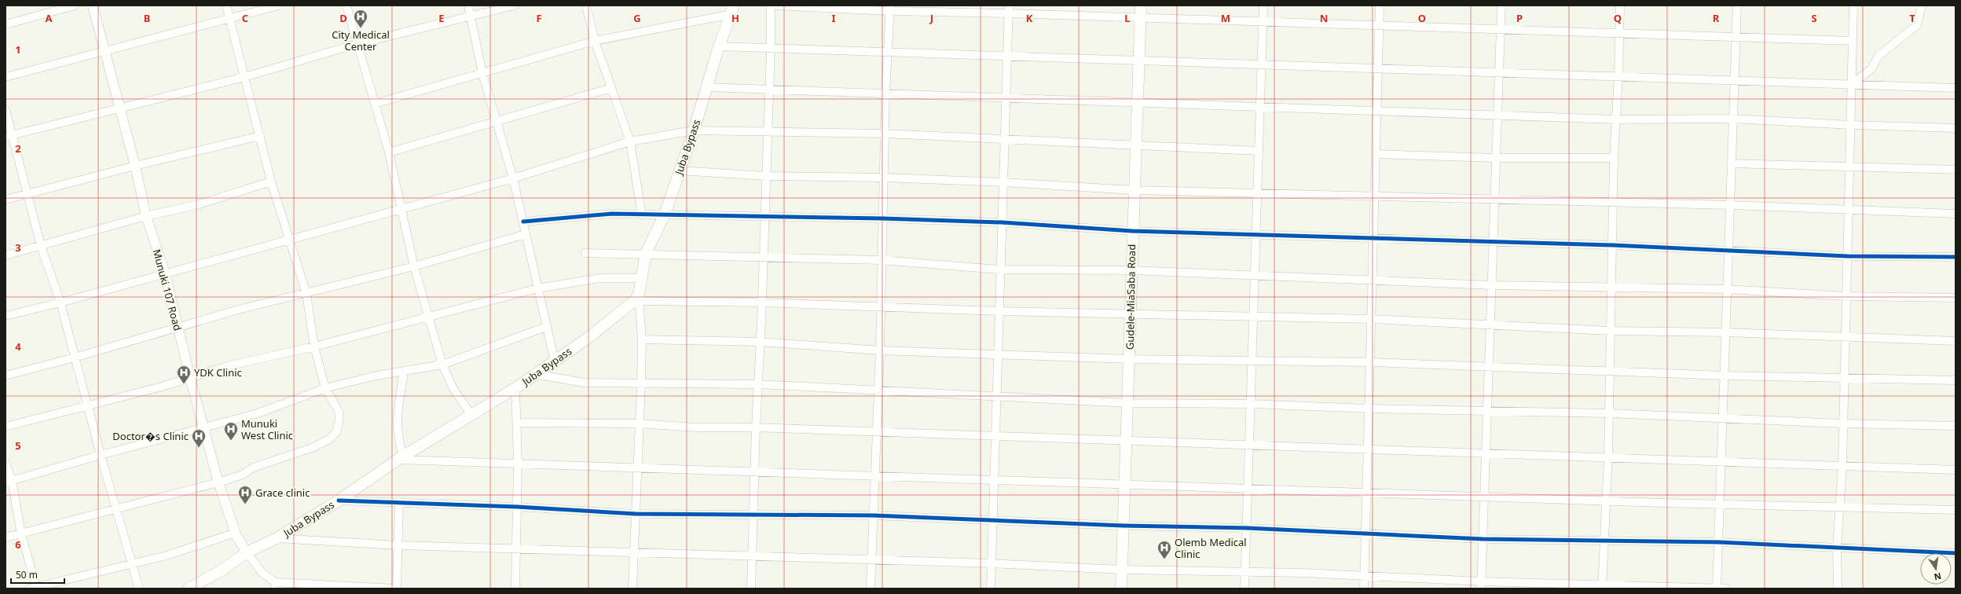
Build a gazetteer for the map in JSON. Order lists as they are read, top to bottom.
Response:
{
  "streets": {
    "main road": ["Juba Bypass", "Gudele-MiaSaba Road"],
    "street": ["Munuki 107 Road"]
  },
  "crossings": [
    ["Juba Bypass", "Munuki 107 Road"]
  ],
  "places": {
    "hospital": [
      "City Medical Center",
      "YDK Clinic",
      "Munuki West Clinic",
      "Doctor�s Clinic",
      "Grace clinic",
      "Olemb Medical Clinic"
    ]
  },
  "scale_bar": "50 m",
  "north": "bottom",
  "grid": {
    "columns": [
      "A",
      "B",
      "C",
      "D",
      "E",
      "F",
      "G",
      "H",
      "I",
      "J",
      "K",
      "L",
      "M",
      "N",
      "O",
      "P",
      "Q",
      "R",
      "S",
      "T"
    ],
    "rows": [
      "1",
      "2",
      "3",
      "4",
      "5",
      "6"
    ]
  }
}
